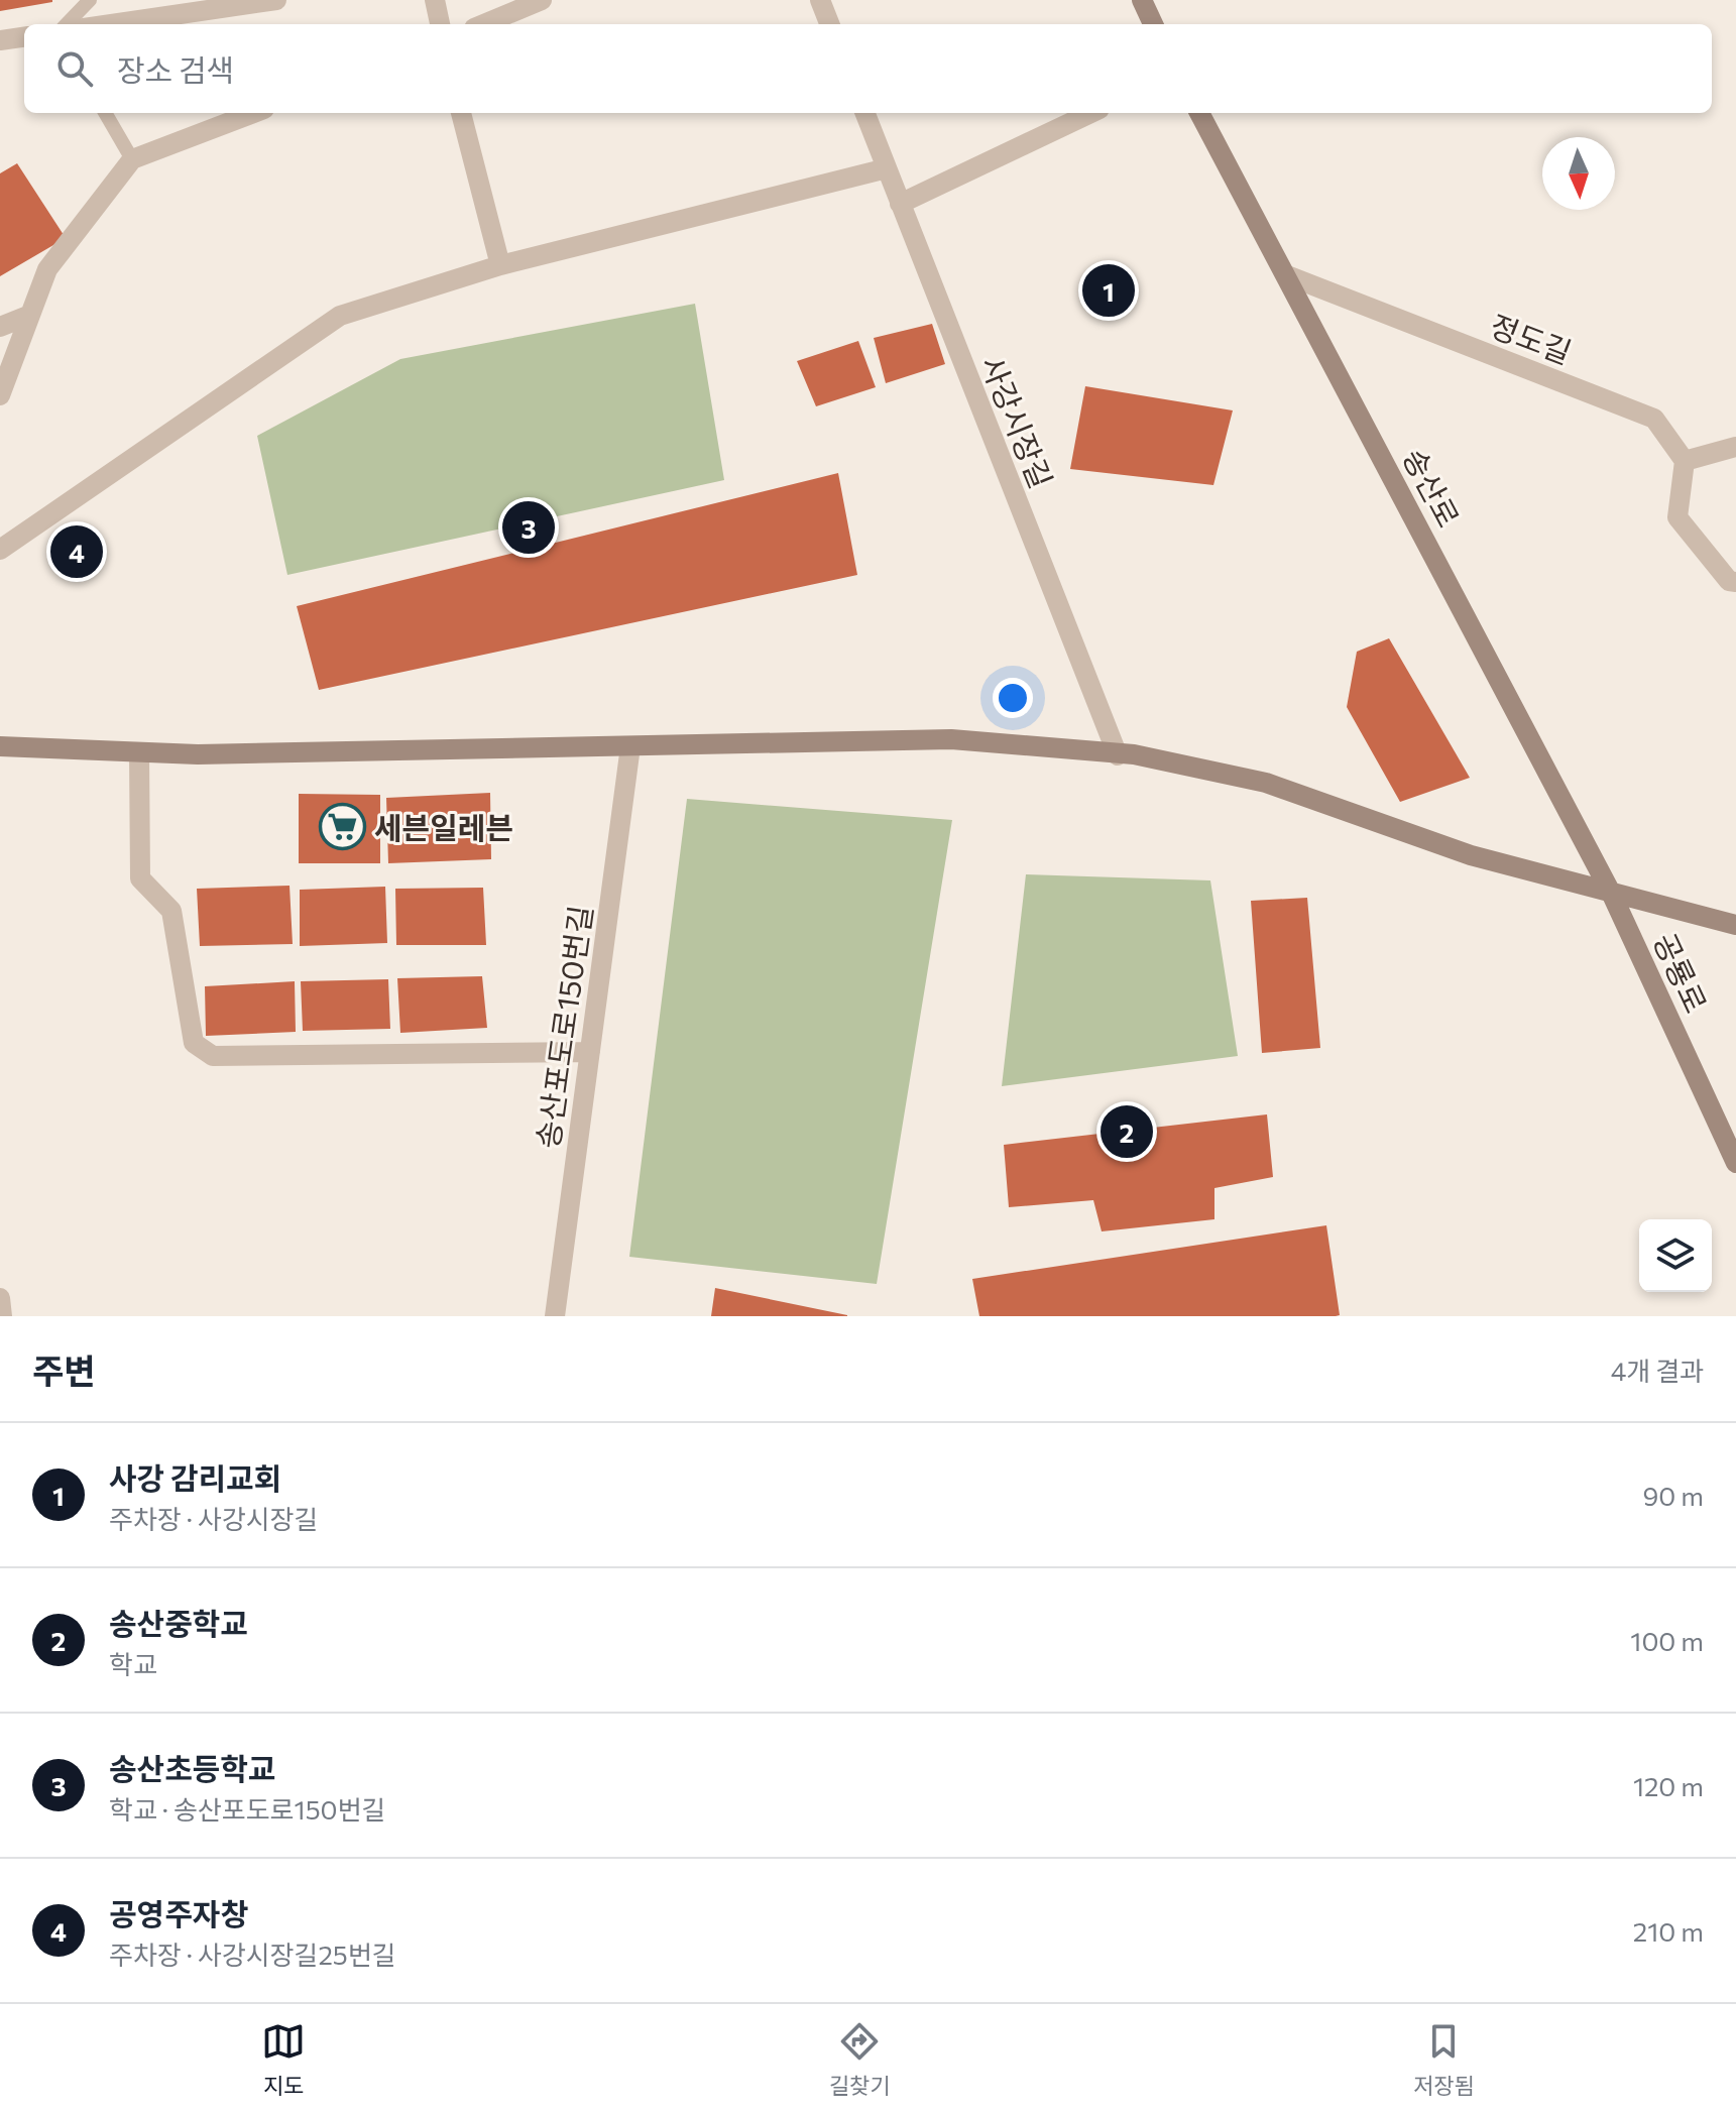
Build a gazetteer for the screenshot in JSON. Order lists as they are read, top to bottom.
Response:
{
  "streets": {
    "main road": ["송산로", "공룡로"],
    "street": ["정도길", "사강시장길", "송산포도로150번길"]
  },
  "crossings": [
    ["정도길", "송산로"],
    ["송산로", "공룡로"]
  ],
  "places": {
    "supermarket": ["세븐일레븐"]
  },
  "north": "bottom",
  "page": {
    "search": "장소 검색",
    "pins": [
      "1",
      "3",
      "4",
      "2"
    ],
    "heading": ["주변", "4개 결과"],
    "list": [
      {
        "mark": "1",
        "name": "사강 감리교회",
        "note": "주차장 · 사강시장길",
        "value": "90 m"
      },
      {
        "mark": "2",
        "name": "송산중학교",
        "note": "학교",
        "value": "100 m"
      },
      {
        "mark": "3",
        "name": "송산초등학교",
        "note": "학교 · 송산포도로150번길",
        "value": "120 m"
      },
      {
        "mark": "4",
        "name": "공영주자창",
        "note": "주차장 · 사강시장길25번길",
        "value": "210 m"
      }
    ],
    "nav": ["지도", "길찾기", "저장됨"]
  }
}
